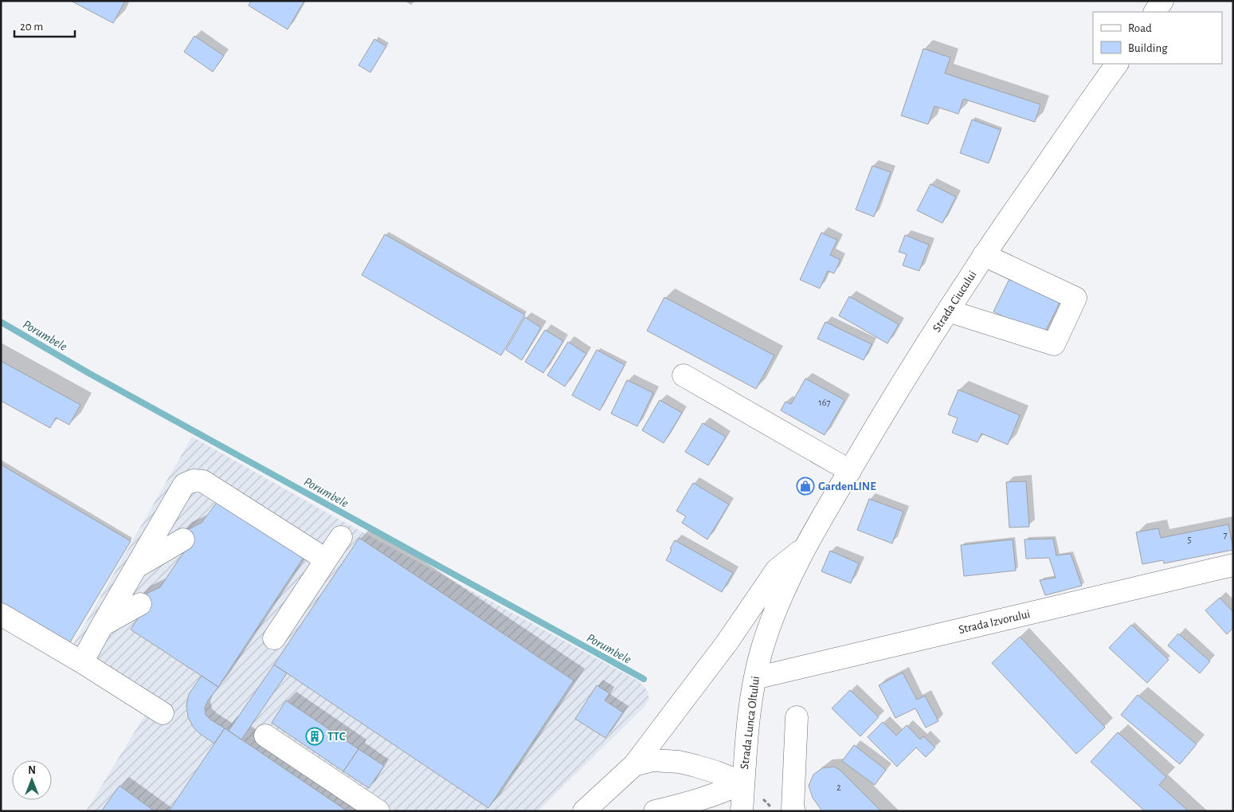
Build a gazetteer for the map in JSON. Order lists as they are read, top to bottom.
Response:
{
  "streets": {
    "main road": ["Strada Ciucului", "Strada Izvorului", "Strada Lunca Oltului"]
  },
  "crossings": [
    ["Strada Ciucului", "Strada Lunca Oltului"],
    ["Strada Izvorului", "Strada Lunca Oltului"]
  ],
  "water": ["Porumbele"],
  "places": {
    "shop": ["GardenLINE"],
    "building": ["TTC"]
  },
  "house_numbers": [
    "167",
    "7",
    "5",
    "2"
  ],
  "legend": ["Road", "Building"],
  "scale_bar": "20 m",
  "north": "top"
}
